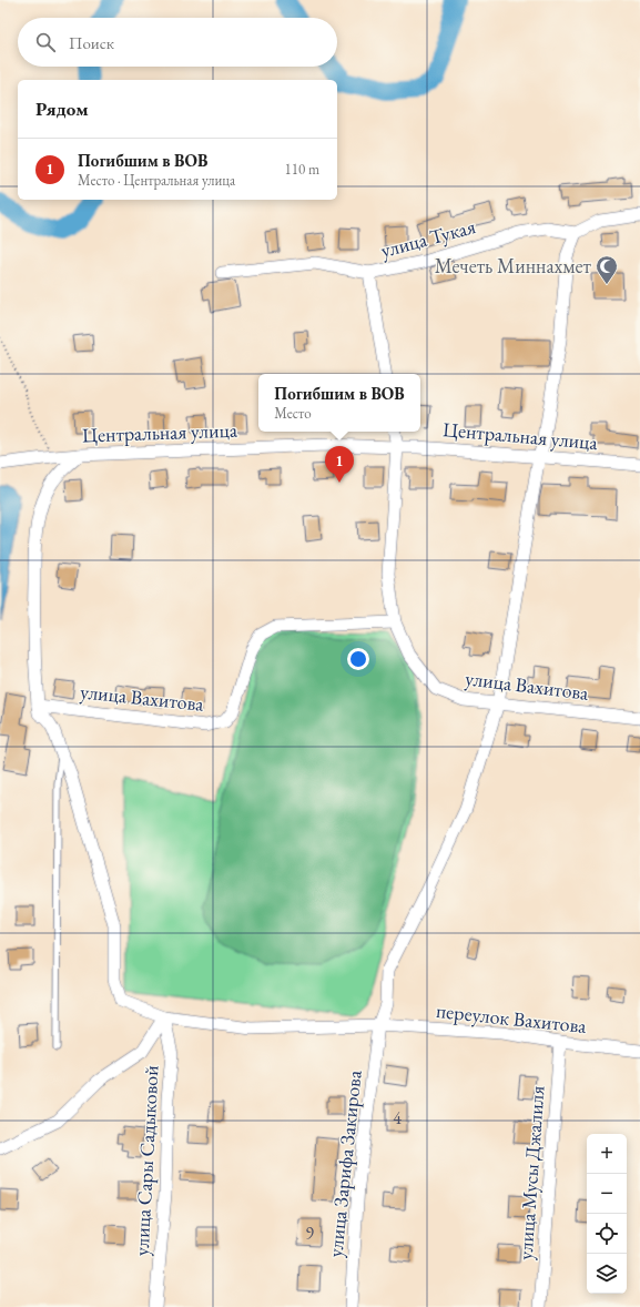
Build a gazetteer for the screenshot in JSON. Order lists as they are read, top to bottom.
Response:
{
  "streets": {
    "street": [
      "улица Тукая",
      "Центральная улица",
      "улица Вахитова",
      "переулок Вахитова",
      "улица Сары Садыковой",
      "улица Зарифа Закирова",
      "улица Мусы Джалиля"
    ]
  },
  "crossings": [
    ["улица Тукая", "улица Зарифа Закирова"],
    ["Центральная улица", "улица Вахитова"],
    ["Центральная улица", "улица Зарифа Закирова"],
    ["улица Вахитова", "улица Зарифа Закирова"],
    ["переулок Вахитова", "улица Сары Садыковой"],
    ["переулок Вахитова", "улица Зарифа Закирова"],
    ["переулок Вахитова", "улица Мусы Джалиля"]
  ],
  "places": {
    "mosque": ["Мечеть Миннахмет"]
  },
  "house_numbers": ["4", "9"],
  "page": {
    "search": "Поиск",
    "heading": "Рядом",
    "list": [
      {
        "mark": "1",
        "name": "Погибшим в ВОВ",
        "note": "Место · Центральная улица",
        "value": "110 m"
      }
    ],
    "popup": ["Погибшим в ВОВ", "Место"],
    "pins": "1",
    "map_buttons": ["+", "−"]
  }
}
